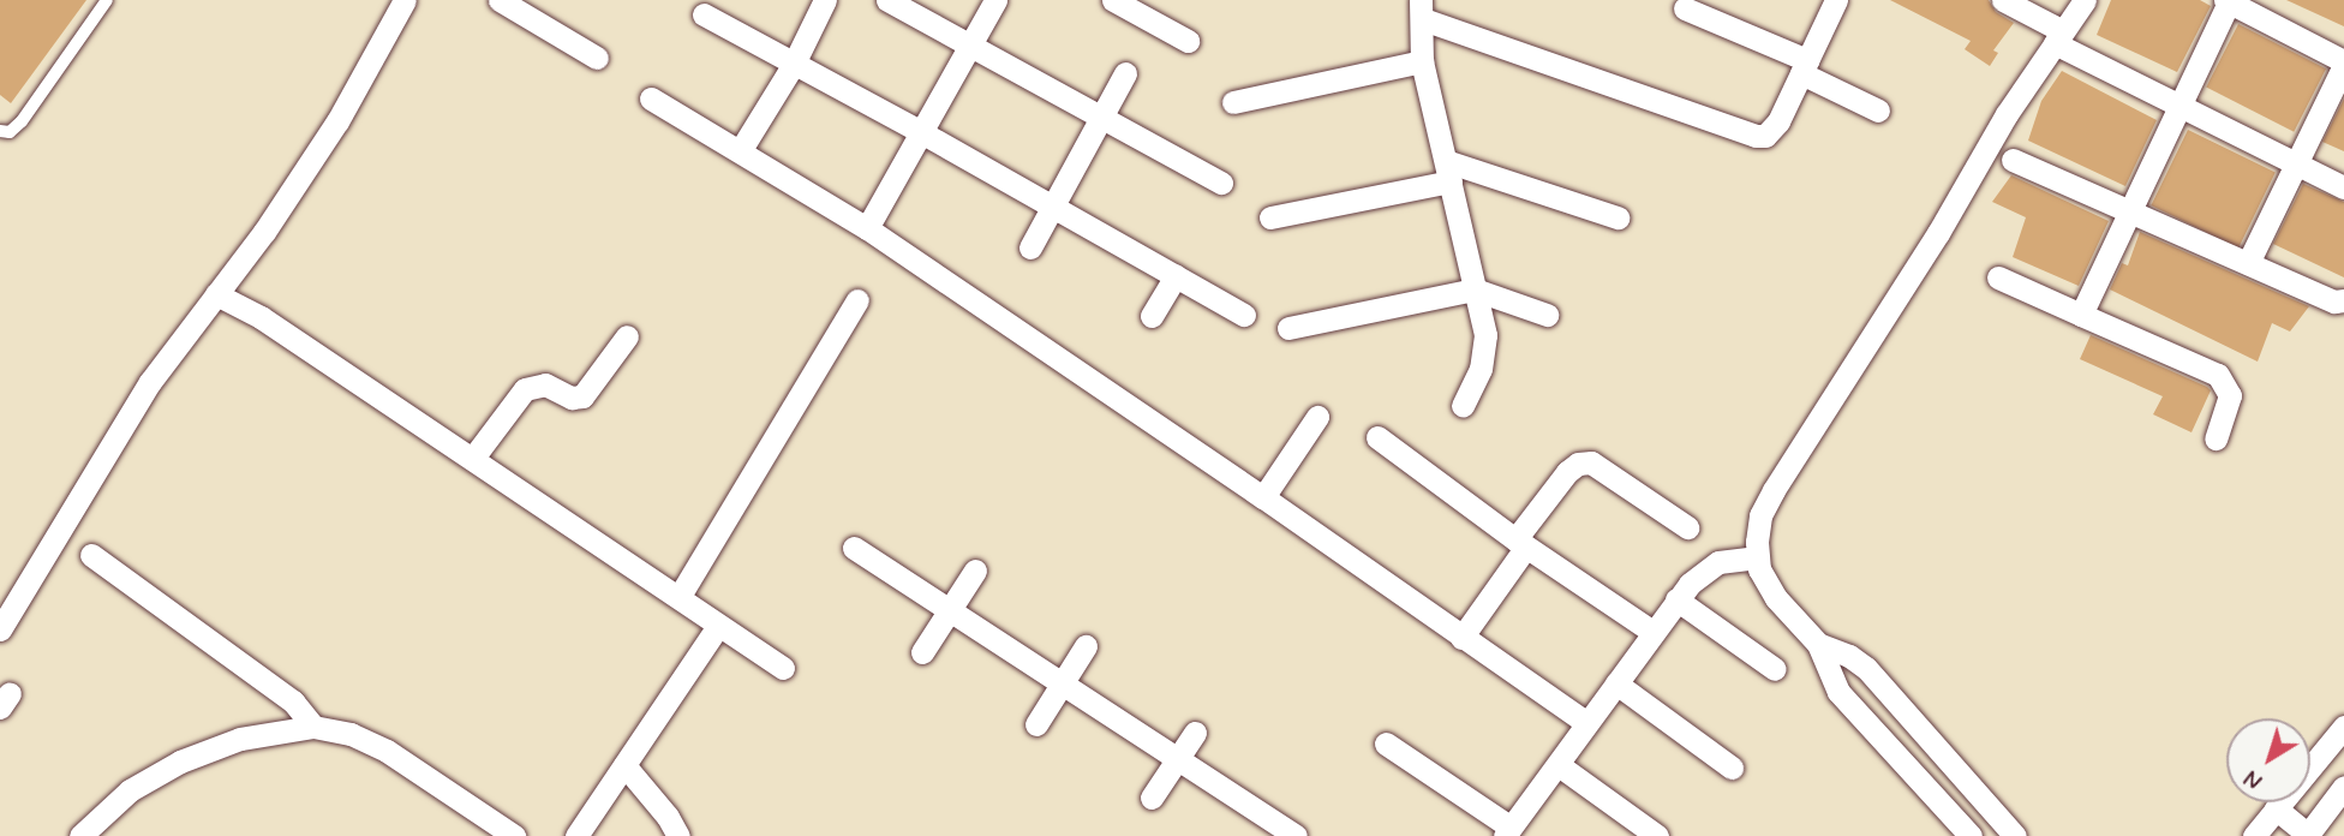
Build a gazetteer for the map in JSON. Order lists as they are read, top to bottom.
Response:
{
  "north": "bottom left"
}
